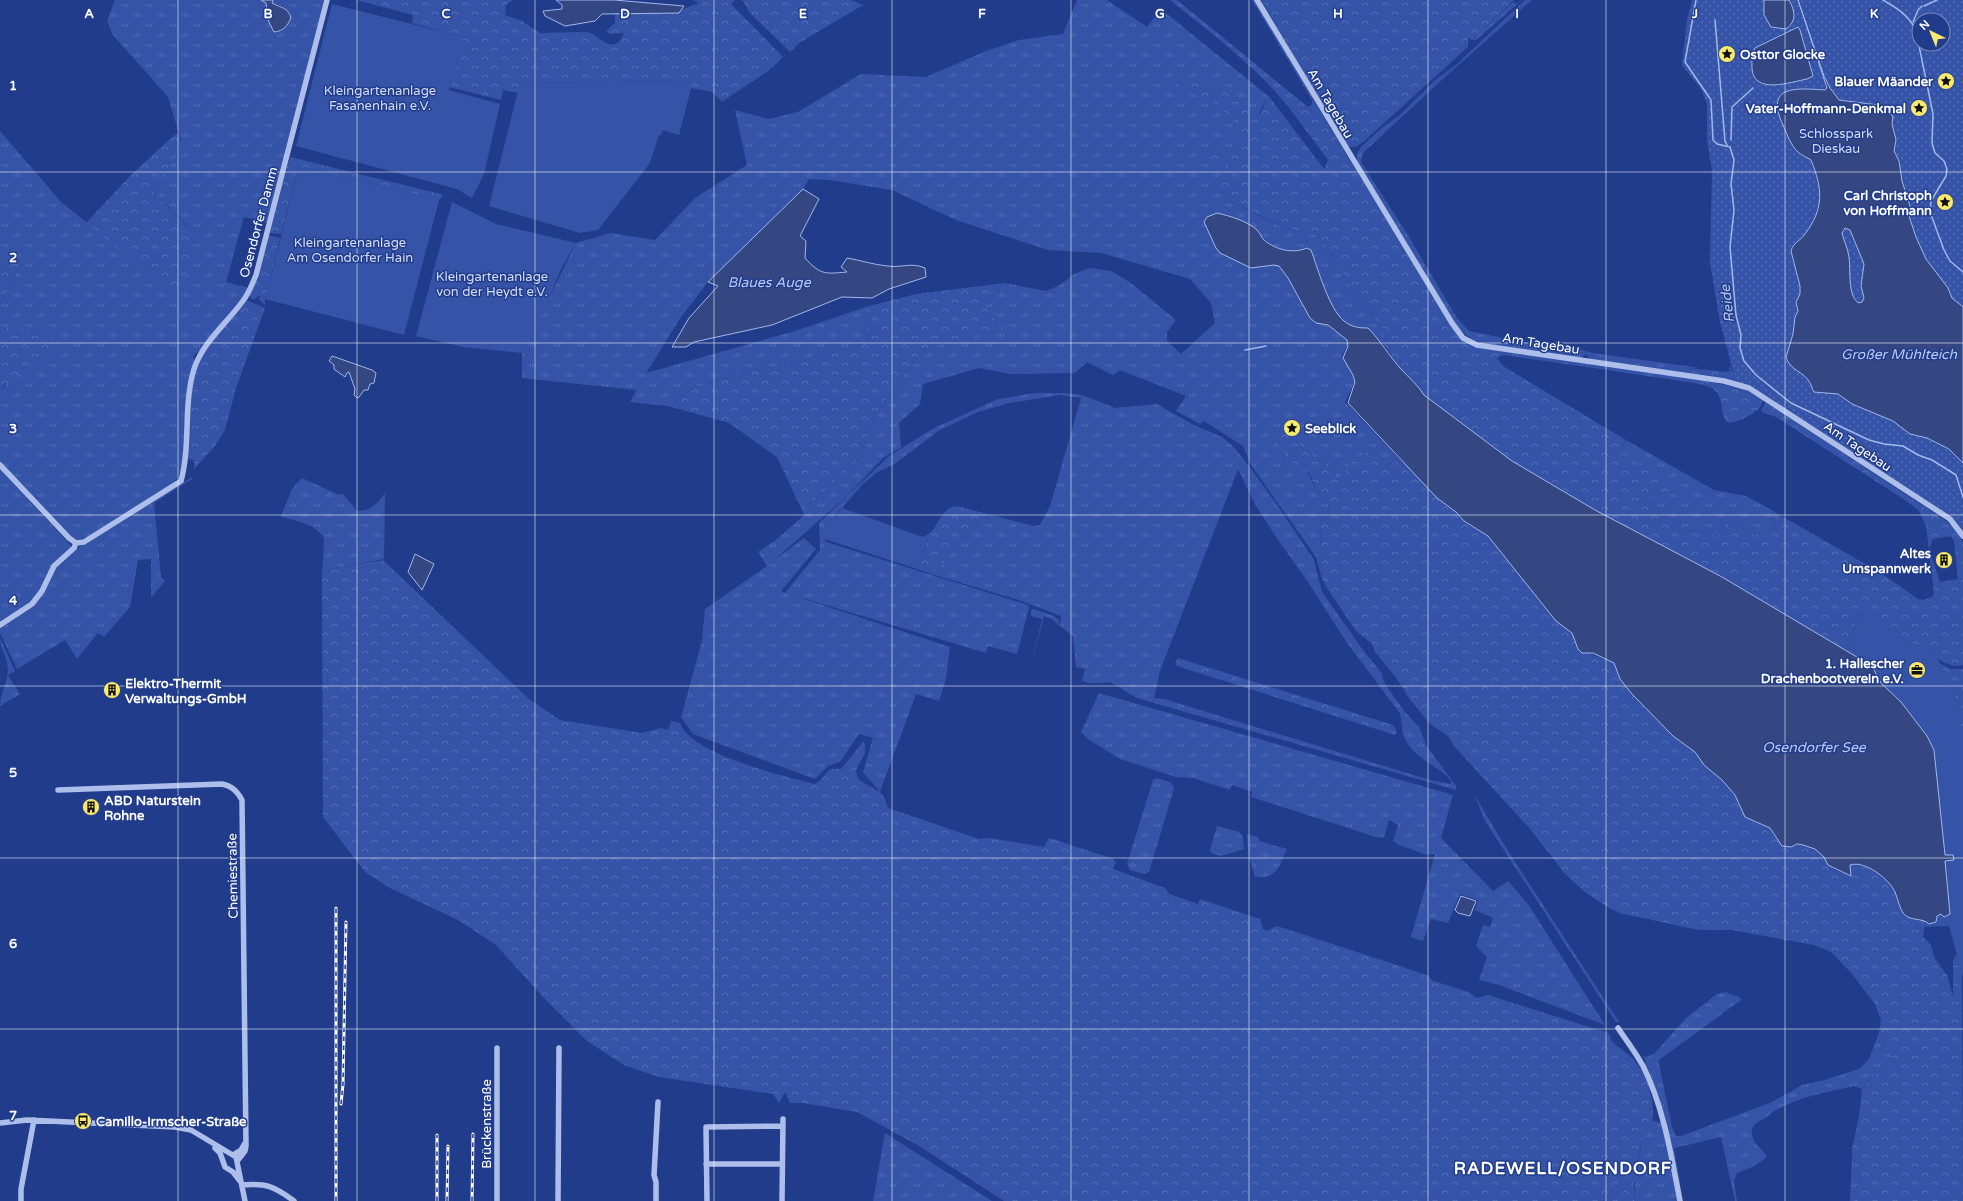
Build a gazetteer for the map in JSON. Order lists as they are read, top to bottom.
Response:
{
  "streets": {
    "street": [
      "Am Tagebau",
      "Osendorfer Damm",
      "Chemiestraße",
      "Brückenstraße"
    ]
  },
  "districts": ["RADEWELL/OSENDORF"],
  "water": [
    "Blaues Auge",
    "Reide",
    "Großer Mühlteich",
    "Osendorfer See"
  ],
  "parks": [
    "Kleingartenanlage Fasanenhain e.V.",
    "Schlosspark Dieskau",
    "Kleingartenanlage Am Osendorfer Hain",
    "Kleingartenanlage von der Heydt e.V."
  ],
  "places": {
    "place": [
      "Osttor Glocke",
      "Blauer Mäander",
      "Vater-Hoffmann-Denkmal",
      "Carl Christoph von Hoffmann",
      "Seeblick"
    ],
    "building": ["Altes Umspannwerk", "Elektro-Thermit Verwaltungs-GmbH", "ABD Naturstein Rohne"],
    "office": ["1. Hallescher Drachenbootverein e.V."],
    "bus stop": ["Camillo-Irmscher-Straße"]
  },
  "north": "top left",
  "grid": {
    "columns": [
      "A",
      "B",
      "C",
      "D",
      "E",
      "F",
      "G",
      "H",
      "I",
      "J",
      "K"
    ],
    "rows": [
      "1",
      "2",
      "3",
      "4",
      "5",
      "6",
      "7"
    ]
  }
}
